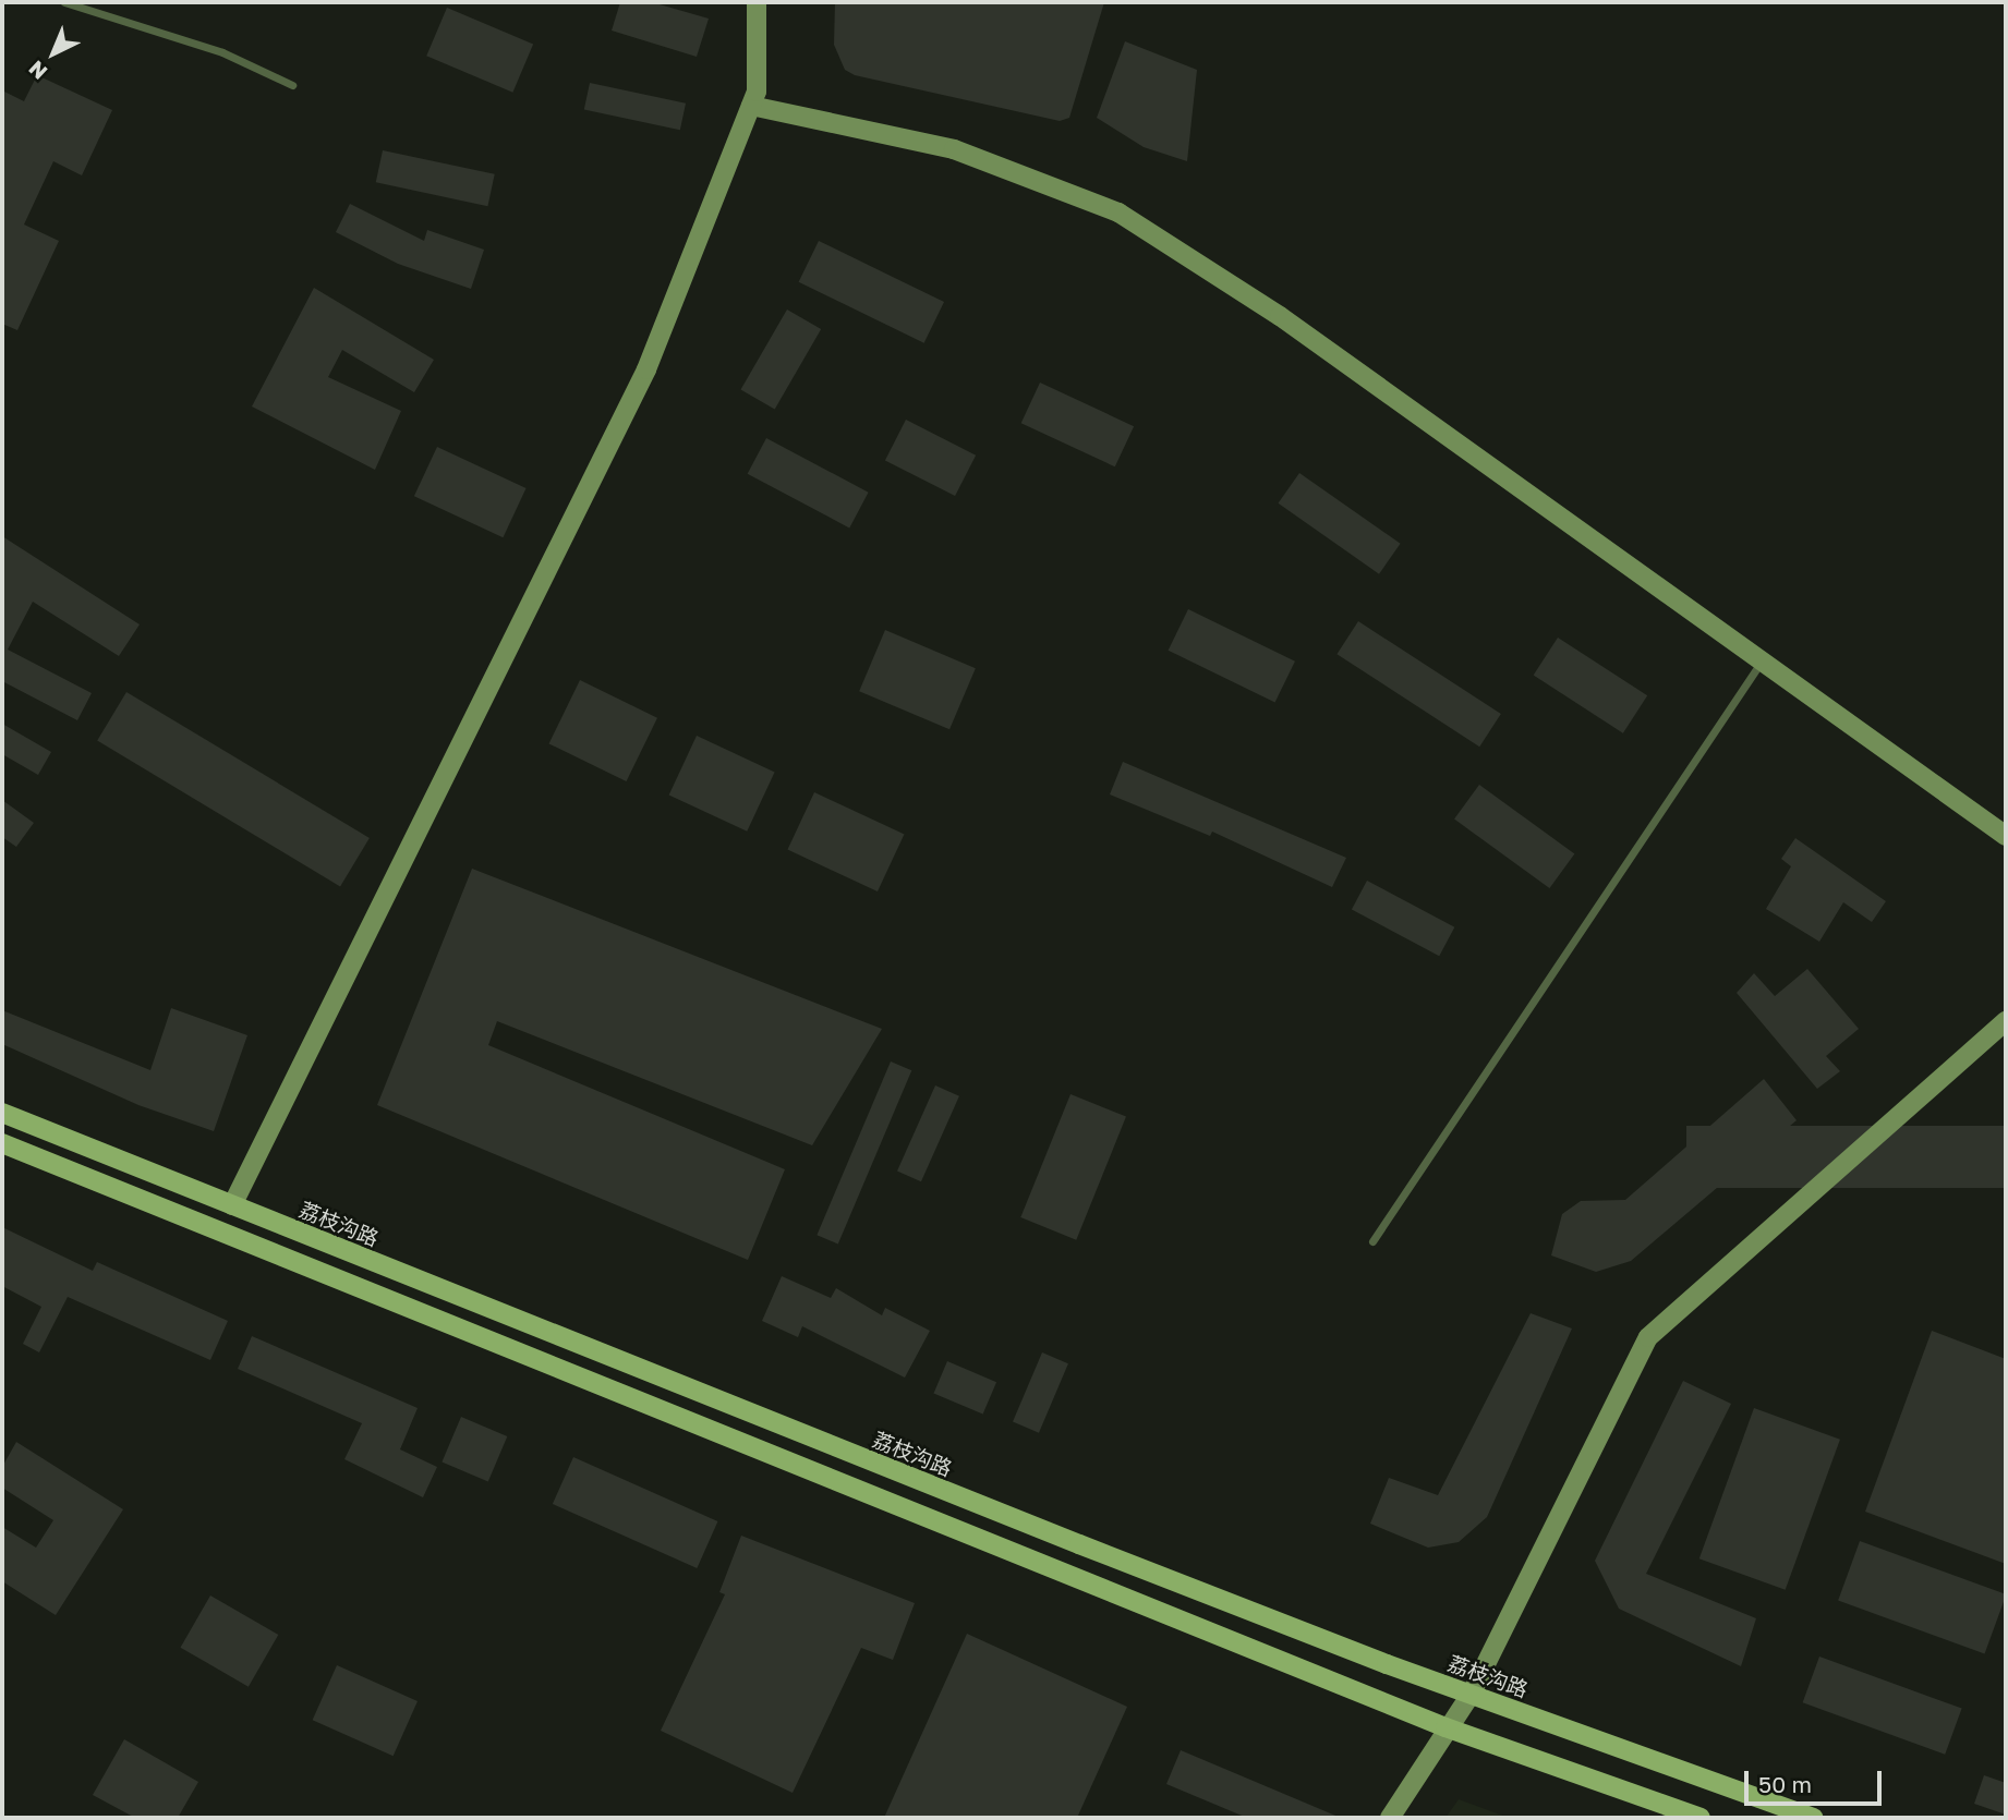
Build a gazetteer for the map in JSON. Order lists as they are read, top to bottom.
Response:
{
  "streets": {
    "main road": ["荔枝沟路"]
  },
  "scale_bar": "50 m",
  "north": "bottom left"
}
